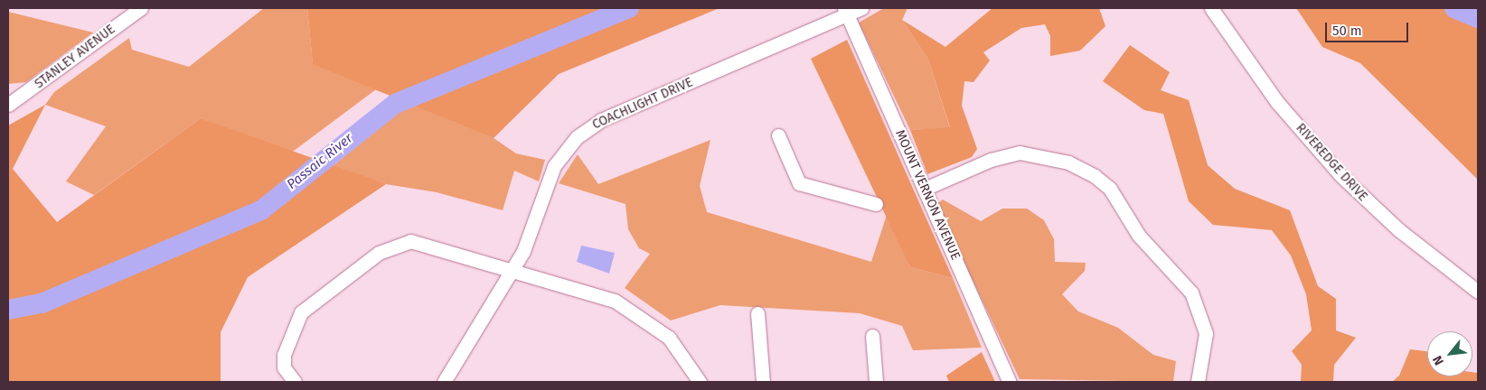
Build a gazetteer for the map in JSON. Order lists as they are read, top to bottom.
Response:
{
  "streets": {
    "street": [
      "STANLEY AVENUE",
      "COACHLIGHT DRIVE",
      "RIVEREDGE DRIVE",
      "MOUNT VERNON AVENUE"
    ]
  },
  "crossings": [
    ["COACHLIGHT DRIVE", "MOUNT VERNON AVENUE"]
  ],
  "water": ["Passaic River"],
  "scale_bar": "50 m",
  "north": "bottom left"
}
